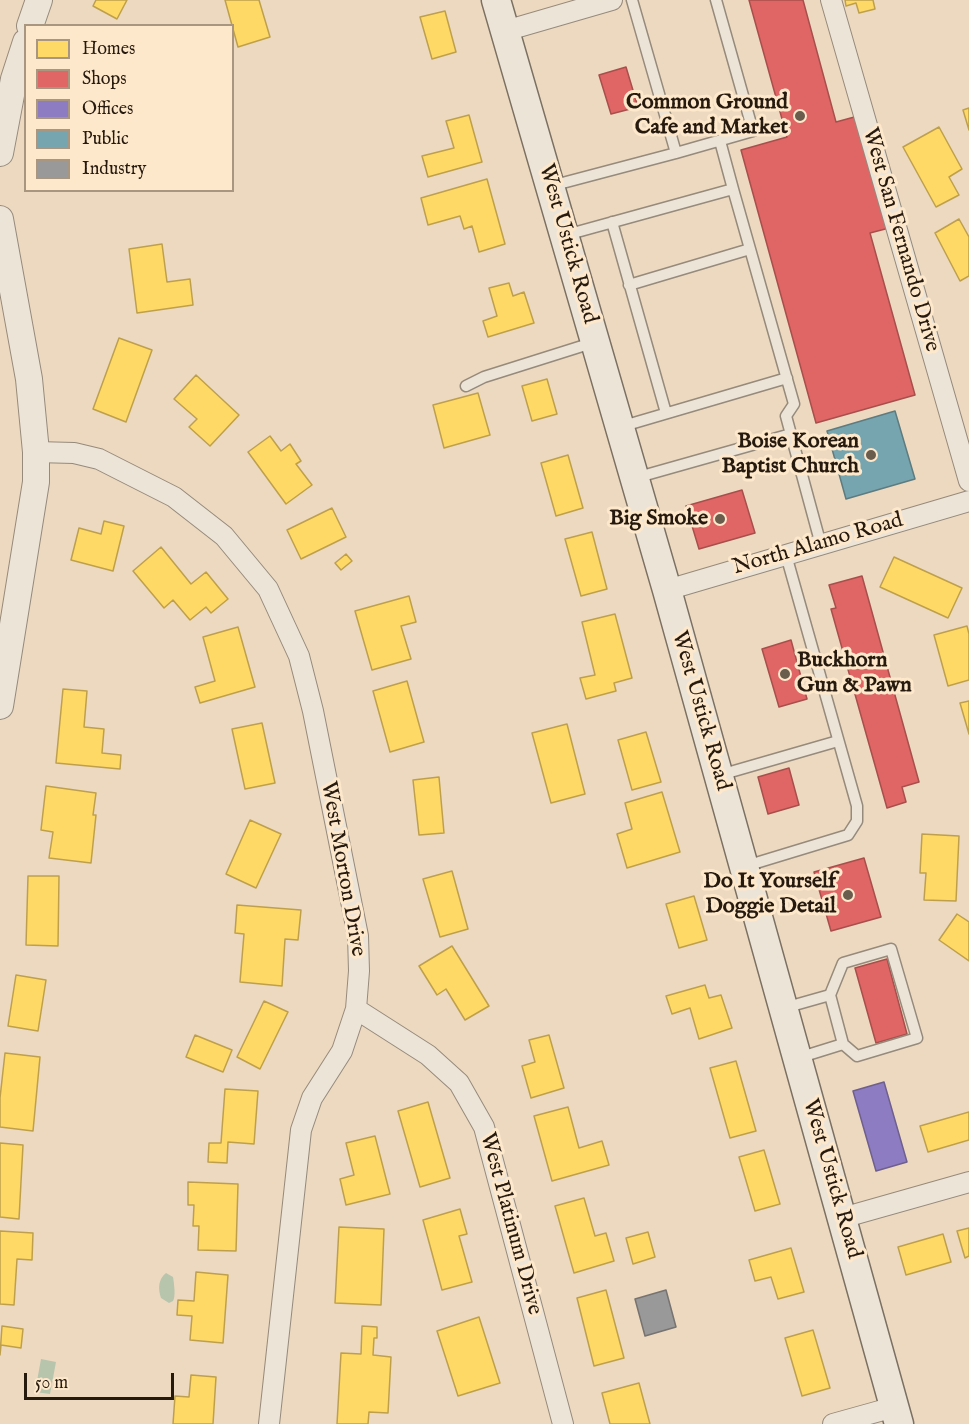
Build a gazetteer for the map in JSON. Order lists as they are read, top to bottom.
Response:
{
  "streets": {
    "main road": ["West Ustick Road"],
    "street": [
      "West San Fernando Drive",
      "North Alamo Road",
      "West Morton Drive",
      "West Platinum Drive"
    ]
  },
  "crossings": [
    ["West Ustick Road", "North Alamo Road"],
    ["West Morton Drive", "West Platinum Drive"]
  ],
  "places": [
    "Common Ground Cafe and Market",
    "Boise Korean Baptist Church",
    "Big Smoke",
    "Buckhorn Gun & Pawn",
    "Do It Yourself Doggie Detail"
  ],
  "legend": [
    "Homes",
    "Shops",
    "Offices",
    "Public",
    "Industry"
  ],
  "scale_bar": "50 m"
}
